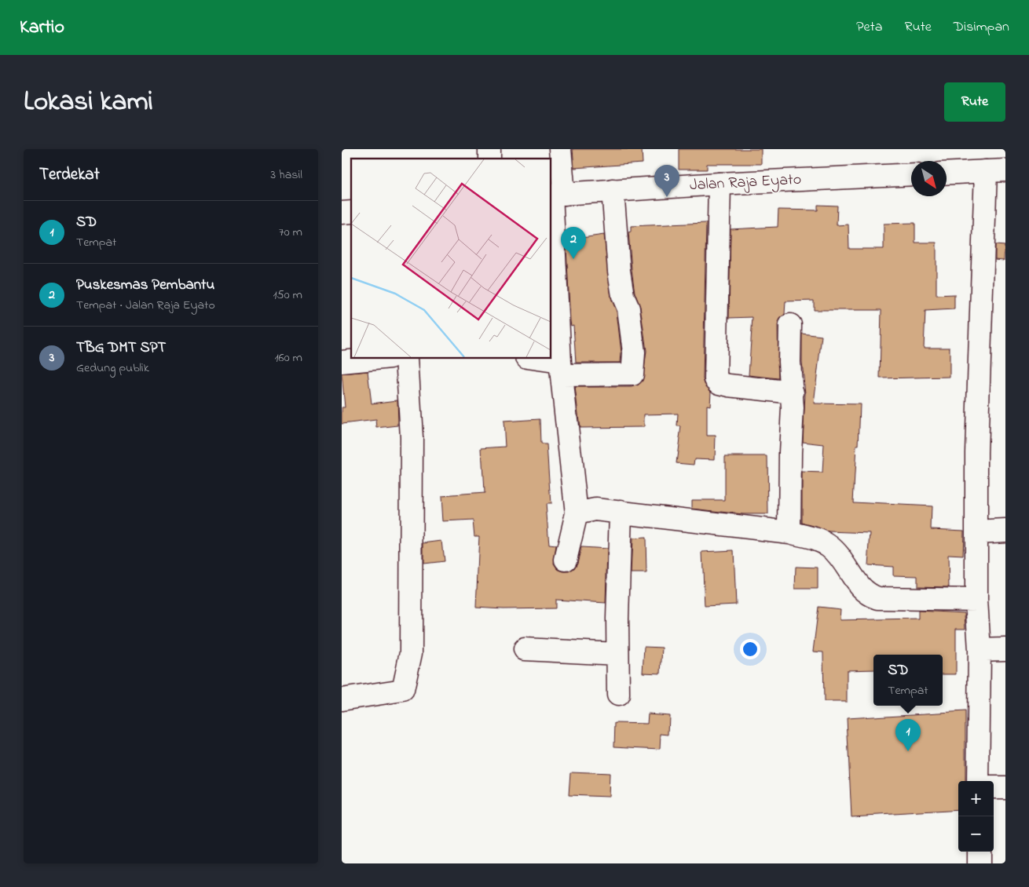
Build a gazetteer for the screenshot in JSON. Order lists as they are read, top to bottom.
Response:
{
  "streets": {
    "street": ["Jalan Raja Eyato"]
  },
  "north": "bottom right",
  "page": {
    "header": "Kartio",
    "nav": ["Peta", "Rute", "Disimpan"],
    "title": "Lokasi kami",
    "buttons": "Rute",
    "heading": ["Terdekat", "3 hasil"],
    "pins": ["3", "2", "1"],
    "list": [
      {
        "mark": "1",
        "name": "SD",
        "note": "Tempat",
        "value": "70 m"
      },
      {
        "mark": "2",
        "name": "Puskesmas Pembantu",
        "note": "Tempat · Jalan Raja Eyato",
        "value": "150 m"
      },
      {
        "mark": "3",
        "name": "TBG DMT SPT",
        "note": "Gedung publik",
        "value": "160 m"
      }
    ],
    "popup": ["SD", "Tempat"],
    "map_buttons": ["+", "−"]
  }
}
